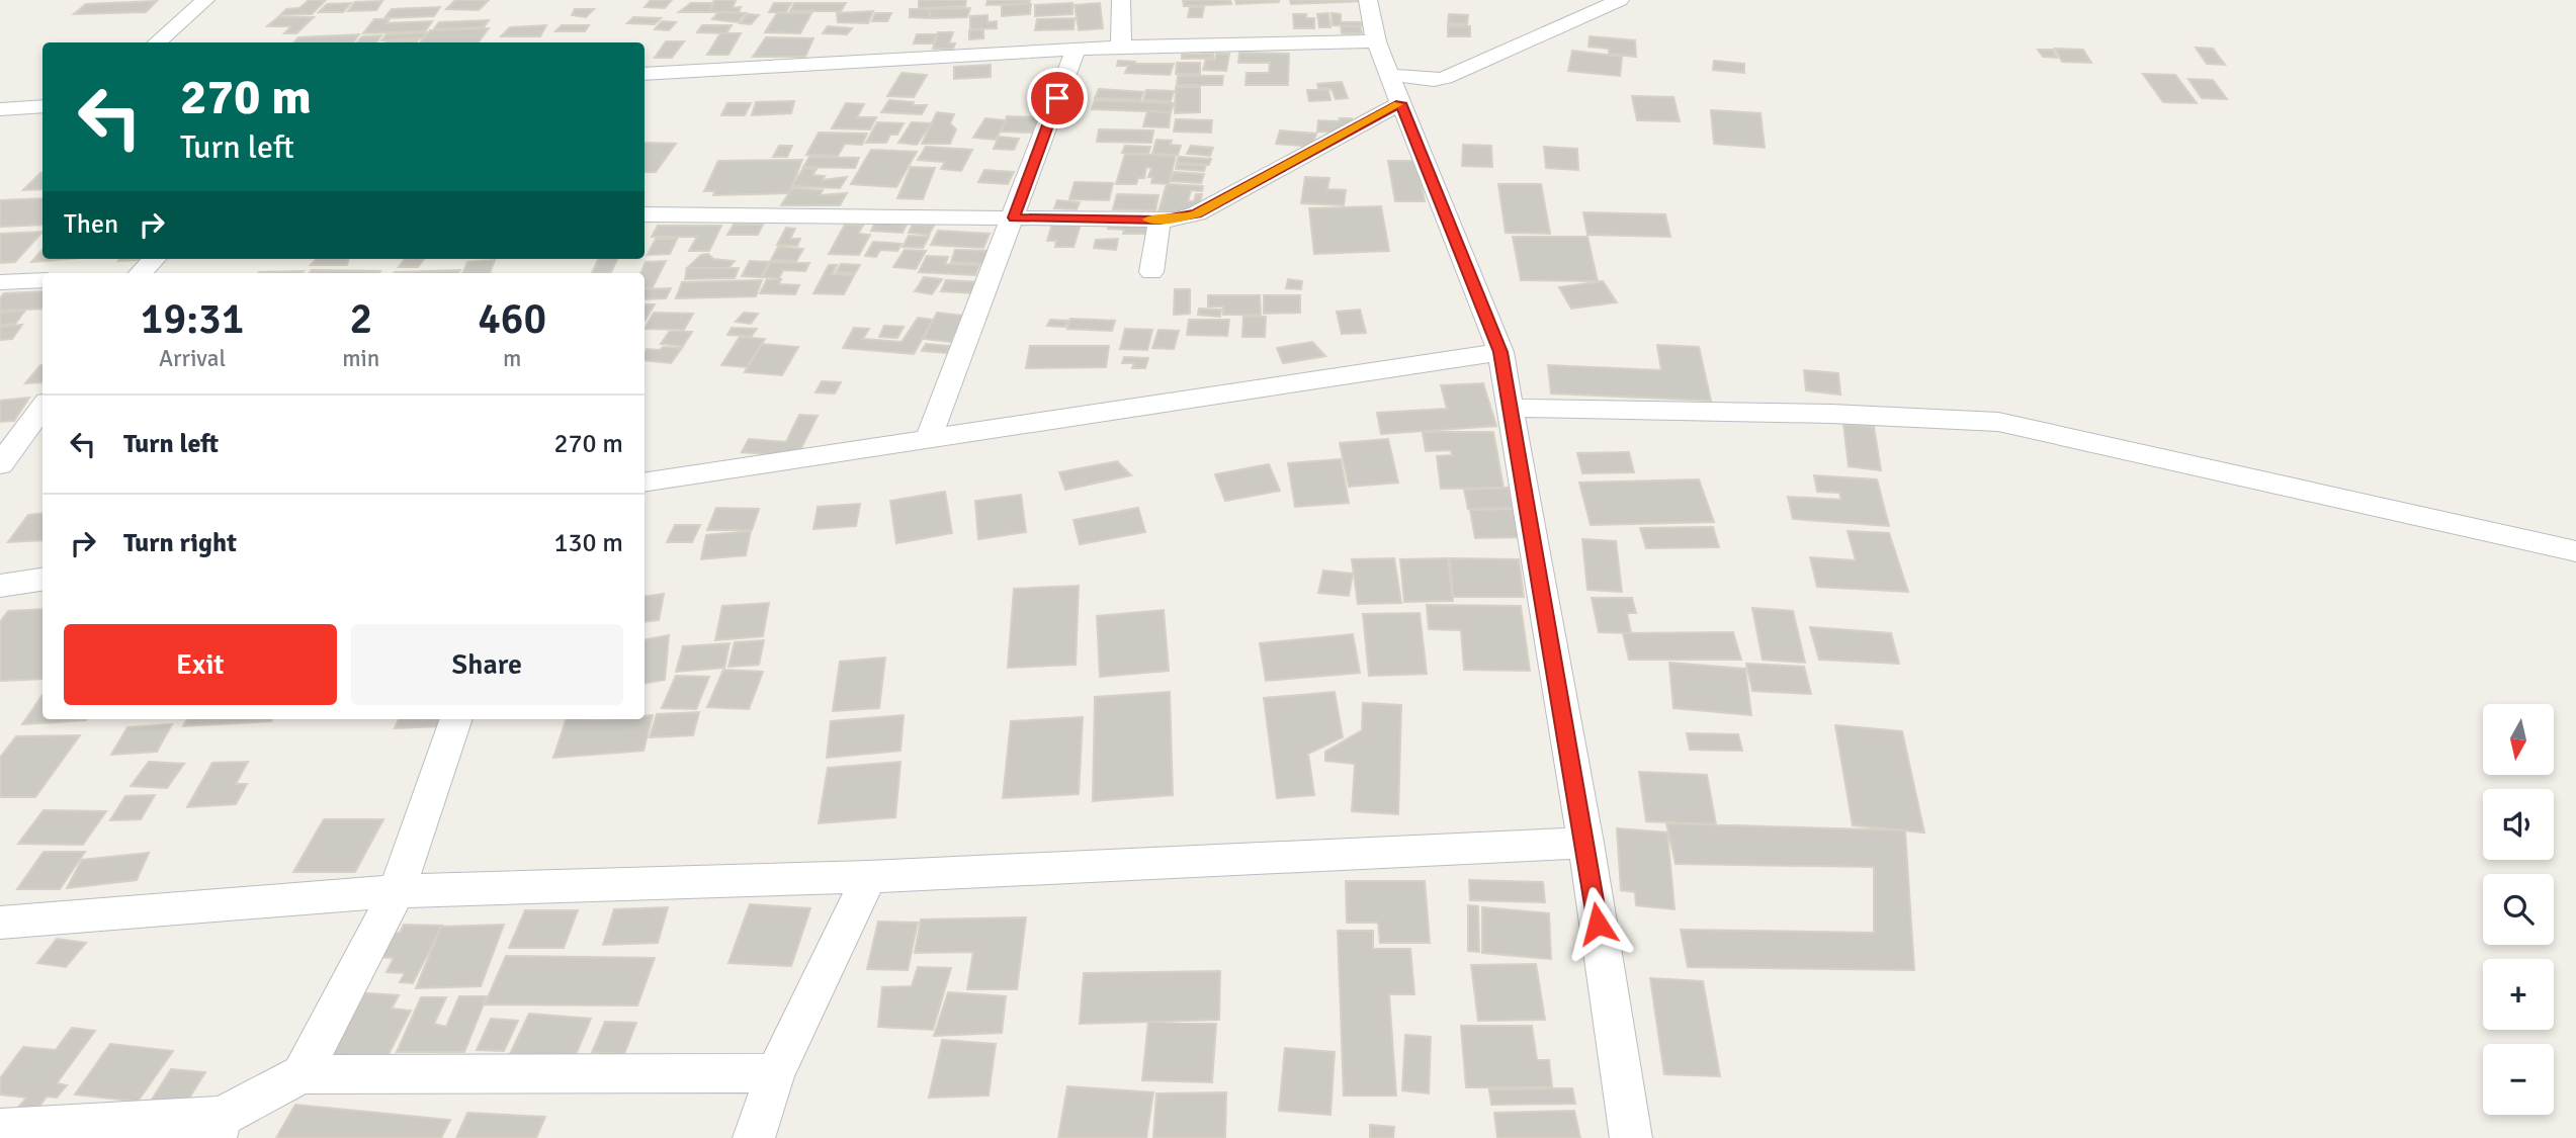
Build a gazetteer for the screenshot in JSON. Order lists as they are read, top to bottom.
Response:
{
  "north": "bottom",
  "page": {
    "turn": ["270 m", "Turn left"],
    "then": "Then",
    "eta": [
      "19:31",
      "Arrival",
      "2",
      "min",
      "460",
      "m"
    ],
    "list": [
      {
        "name": "Turn left",
        "value": "270 m"
      },
      {
        "name": "Turn right",
        "value": "130 m"
      }
    ],
    "buttons": ["Exit", "Share"],
    "map_buttons": ["+", "−"]
  }
}
